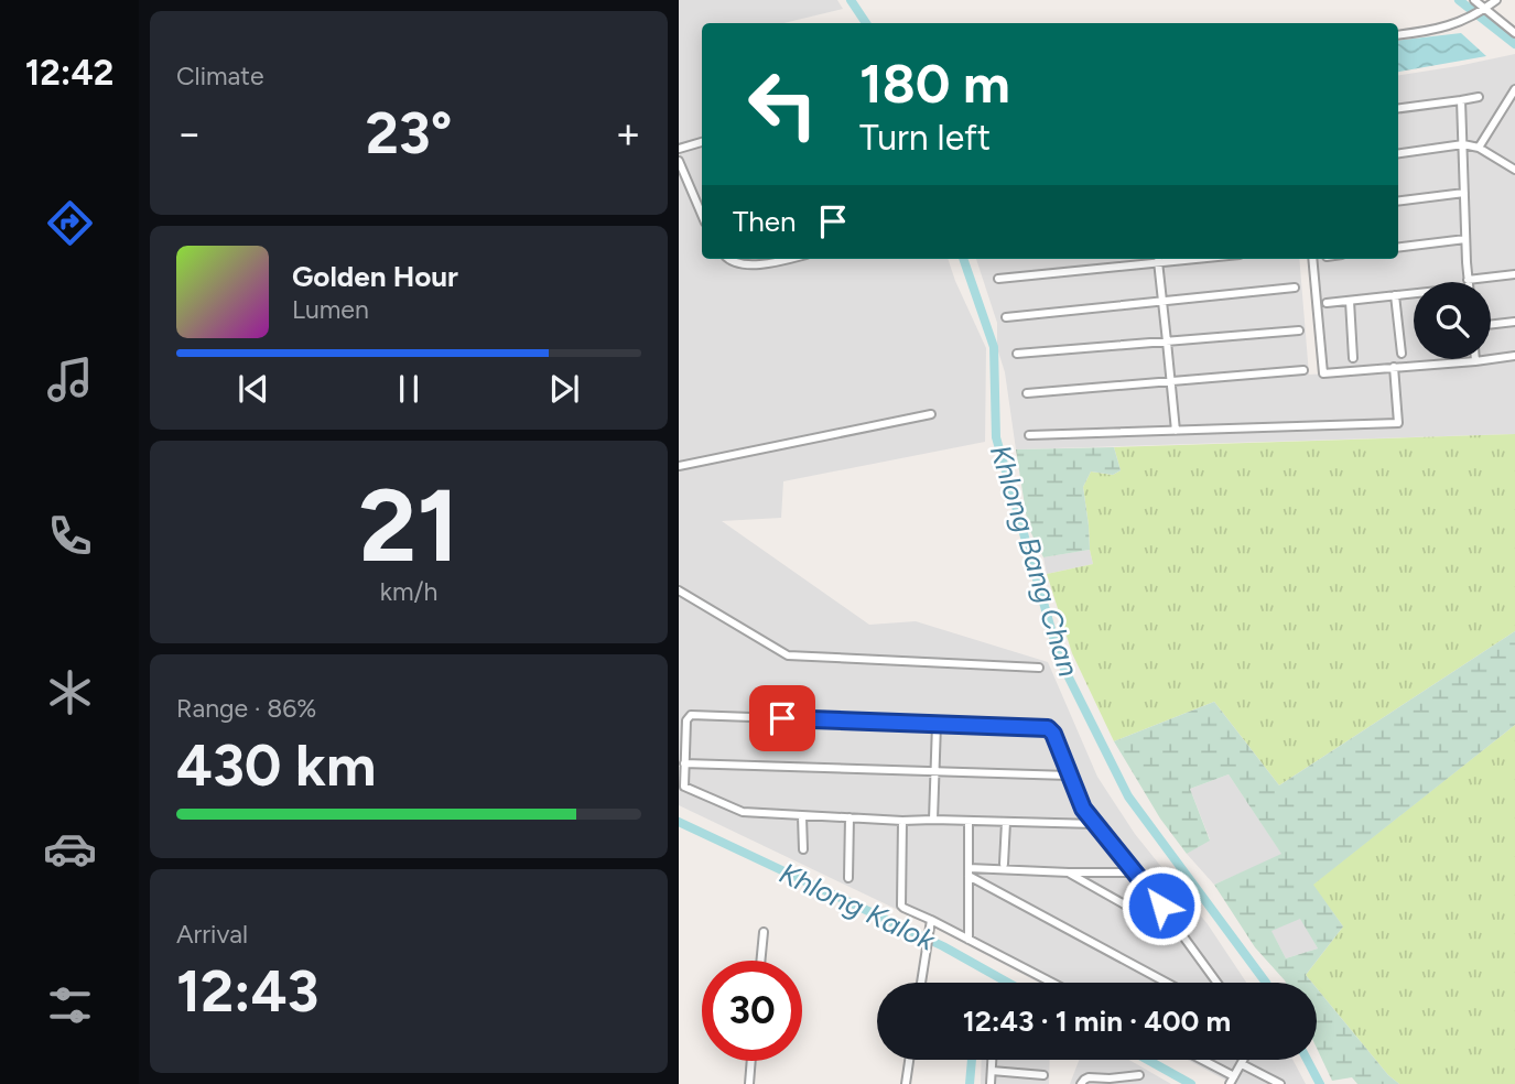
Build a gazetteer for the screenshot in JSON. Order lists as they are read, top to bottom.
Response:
{
  "water": ["Khlong Bang Chan", "Khlong Kalok"],
  "page": {
    "tabs": "12:42",
    "tile": [
      "Climate",
      ["21", "km/h"],
      ["Range · 86%", "430 km"],
      ["Arrival", "12:43"]
    ],
    "turn": ["180 m", "Turn left"],
    "heat": ["−", "23°", "+"],
    "then": "Then",
    "song": ["Golden Hour", "Lumen"],
    "limit": "30",
    "trip": "12:43 · 1 min · 400 m"
  }
}
